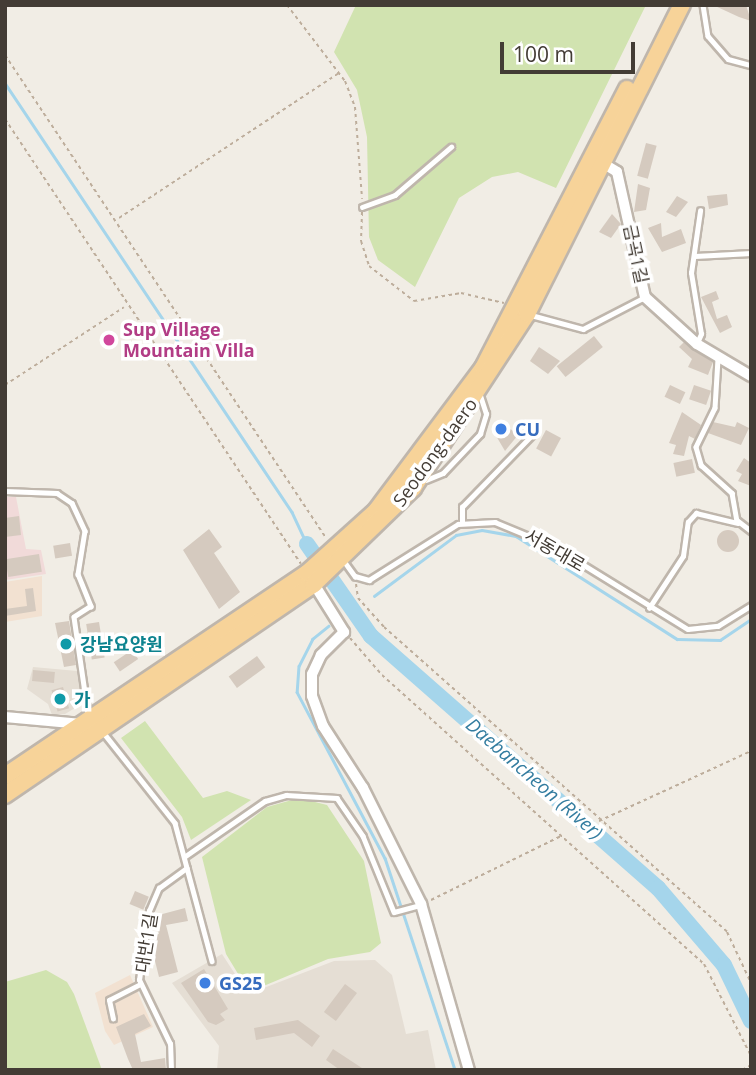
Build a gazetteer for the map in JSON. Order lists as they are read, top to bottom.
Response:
{
  "streets": {
    "main road": ["Seodong-daero"],
    "street": ["금곡1길"],
    "lane": ["서동대로", "대반1길"]
  },
  "crossings": [
    ["금곡1길", "Seodong-daero"]
  ],
  "water": ["Daebancheon (River)"],
  "places": [
    "Sup Village Mountain Villa",
    "CU",
    "강남요양원",
    "가",
    "GS25"
  ],
  "scale_bar": "100 m"
}
